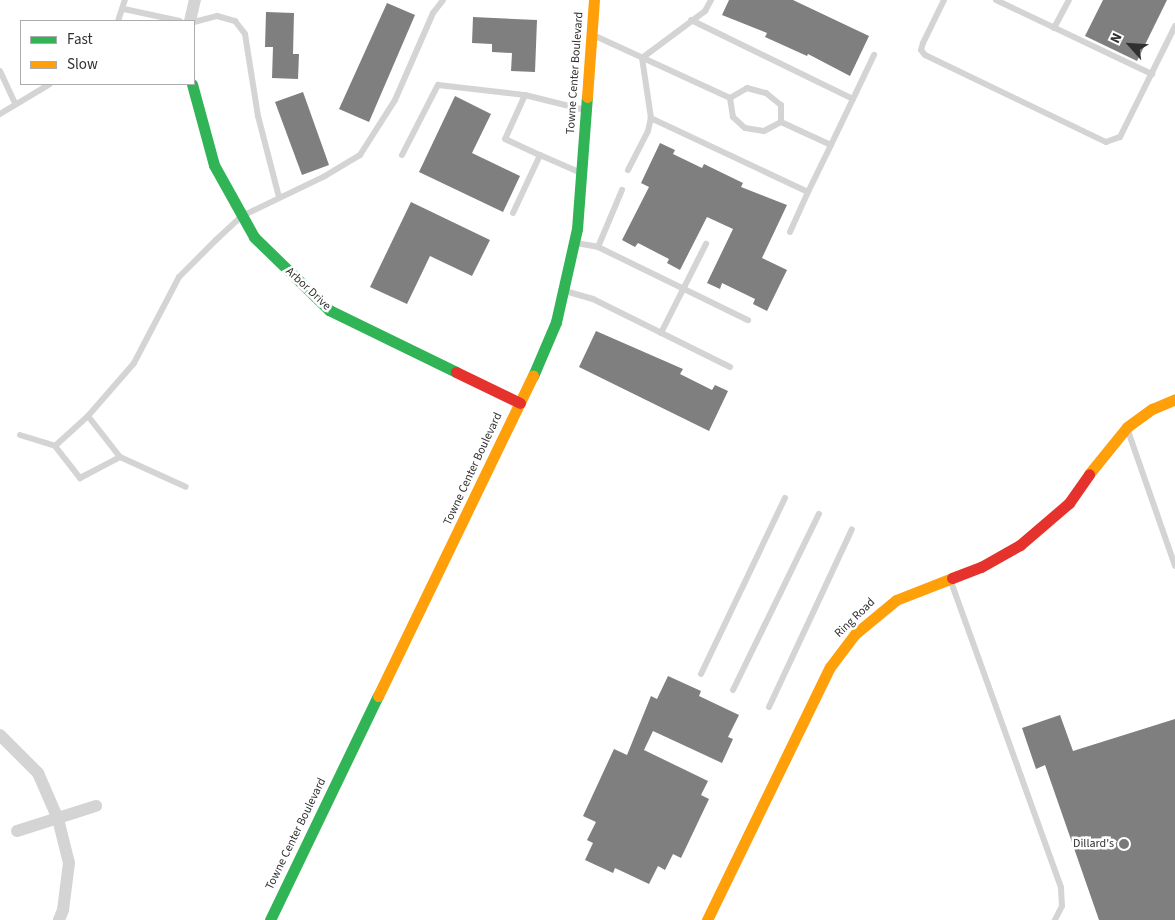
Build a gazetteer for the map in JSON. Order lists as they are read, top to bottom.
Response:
{
  "streets": {
    "street": ["Towne Center Boulevard", "Arbor Drive", "Ring Road"]
  },
  "crossings": [
    ["Towne Center Boulevard", "Arbor Drive"]
  ],
  "places": ["Dillard's"],
  "legend": ["Fast", "Slow"],
  "north": "top left"
}
